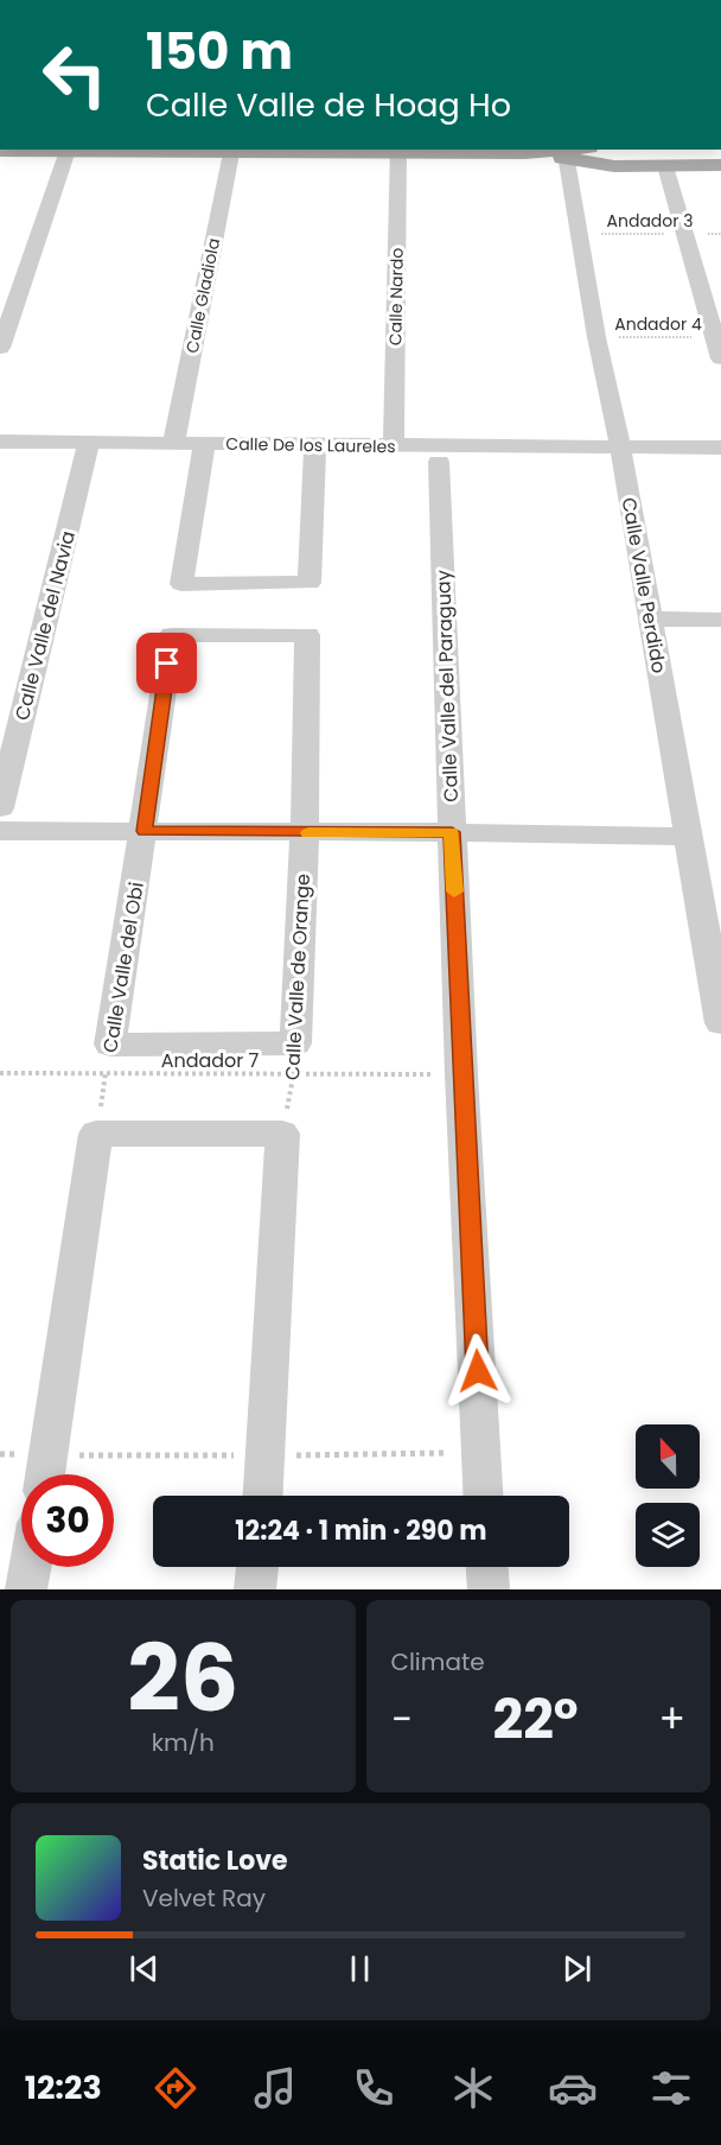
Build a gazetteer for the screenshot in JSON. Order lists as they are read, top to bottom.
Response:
{
  "streets": {
    "street": [
      "Calle Gladiola",
      "Calle Nardo",
      "Calle De los Laureles",
      "Calle Valle Perdido",
      "Calle Valle del Navia",
      "Calle Valle del Paraguay",
      "Calle Valle del Obi",
      "Calle Valle de Orange"
    ],
    "path": ["Andador 3", "Andador 4", "Andador 7"]
  },
  "crossings": [
    ["Andador 3", "Calle Valle Perdido"],
    ["Calle Gladiola", "Calle De los Laureles"],
    ["Calle Nardo", "Calle De los Laureles"],
    ["Andador 4", "Calle Valle Perdido"],
    ["Calle De los Laureles", "Calle Valle Perdido"],
    ["Calle De los Laureles", "Calle Valle del Navia"],
    ["Calle Valle del Paraguay", "Andador 7"],
    ["Calle Valle del Obi", "Calle Valle de Orange"],
    ["Calle Valle del Obi", "Andador 7"],
    ["Calle Valle de Orange", "Andador 7"]
  ],
  "north": "top",
  "page": {
    "turn": ["150 m", "Calle Valle de Hoag Ho"],
    "limit": "30",
    "trip": "12:24 · 1 min · 290 m",
    "tile": [
      ["26", "km/h"],
      "Climate"
    ],
    "heat": ["−", "22°", "+"],
    "song": ["Static Love", "Velvet Ray"],
    "tabs": "12:23"
  }
}
